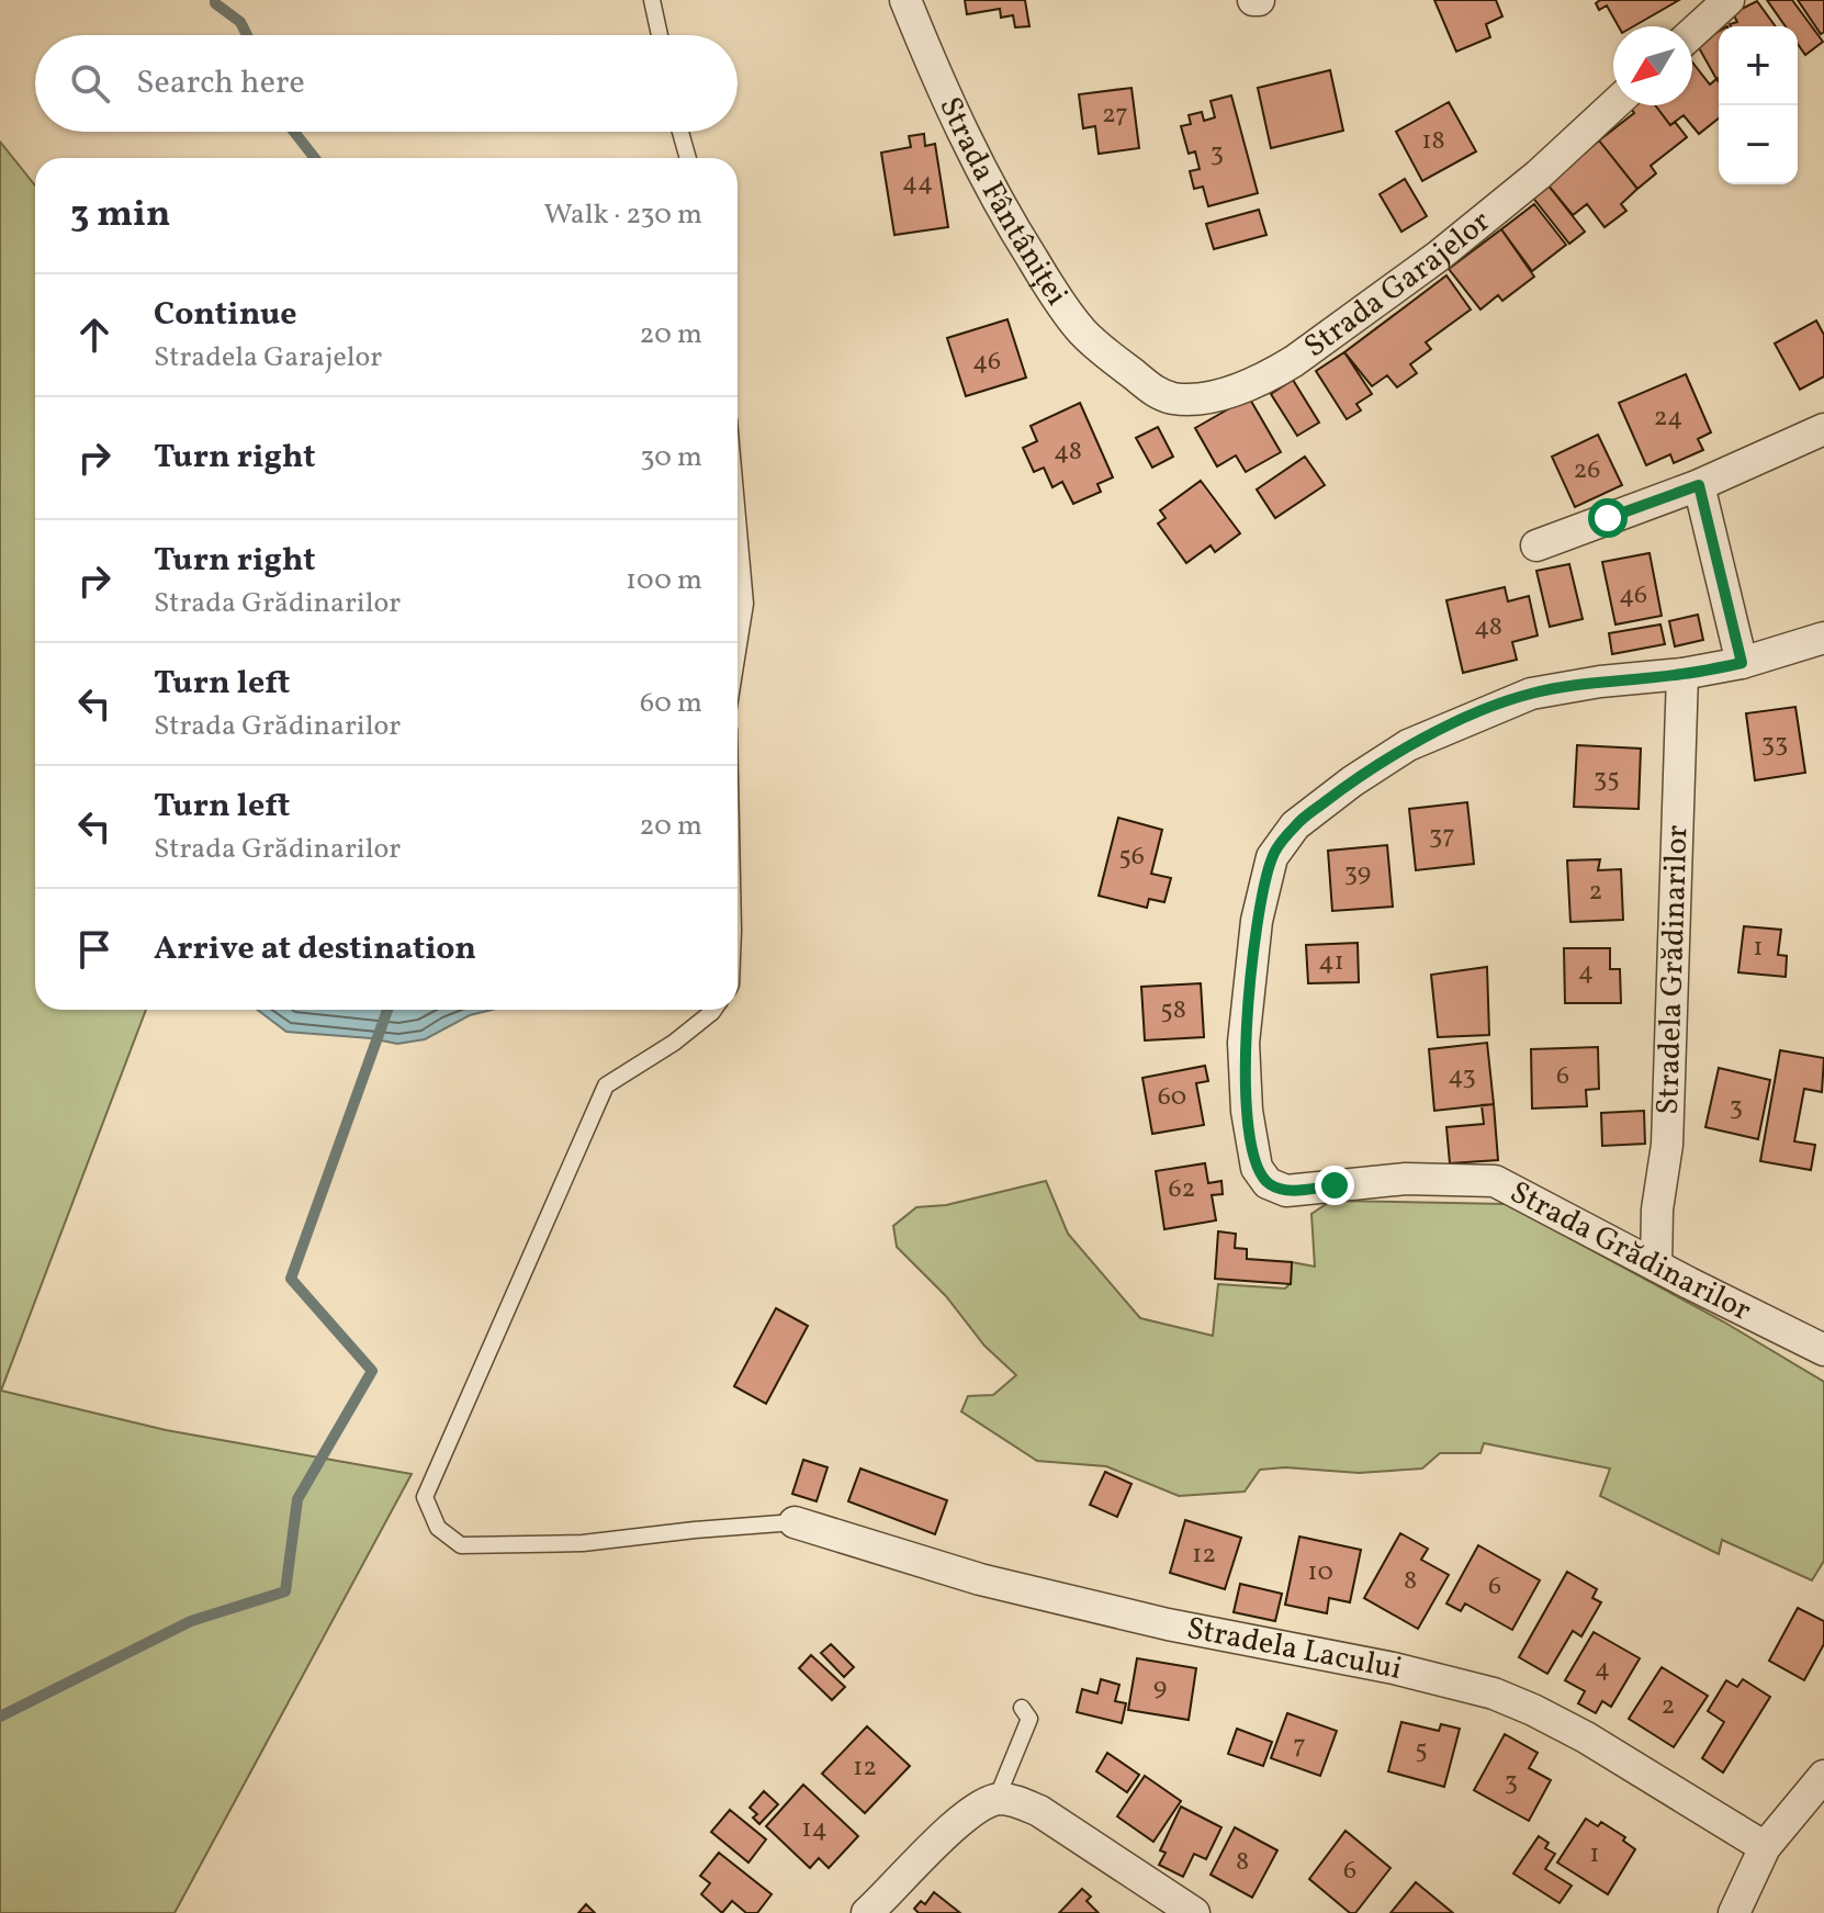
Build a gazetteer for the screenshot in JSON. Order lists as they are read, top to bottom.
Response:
{
  "streets": {
    "street": [
      "Strada Fântâniței",
      "Strada Garajelor",
      "Stradela Grădinarilor",
      "Strada Grădinarilor",
      "Stradela Lacului"
    ]
  },
  "crossings": [
    ["Strada Fântâniței", "Strada Garajelor"],
    ["Stradela Grădinarilor", "Strada Grădinarilor"]
  ],
  "house_numbers": [
    "27",
    "18",
    "3",
    "44",
    "46",
    "24",
    "48",
    "26",
    "46",
    "48",
    "33",
    "35",
    "37",
    "56",
    "39",
    "2",
    "1",
    "41",
    "4",
    "58",
    "43",
    "6",
    "60",
    "3",
    "62",
    "12",
    "10",
    "8",
    "6",
    "4",
    "9",
    "2",
    "7",
    "5",
    "12",
    "3",
    "14",
    "1",
    "8",
    "6"
  ],
  "north": "bottom left",
  "page": {
    "map_buttons": ["+", "−"],
    "search": "Search here",
    "heading": ["3 min", "Walk · 230 m"],
    "list": [
      ["Continue", "Stradela Garajelor", "20 m"],
      ["Turn right", "30 m"],
      ["Turn right", "Strada Grădinarilor", "100 m"],
      ["Turn left", "Strada Grădinarilor", "60 m"],
      ["Turn left", "Strada Grădinarilor", "20 m"],
      "Arrive at destination"
    ]
  }
}
